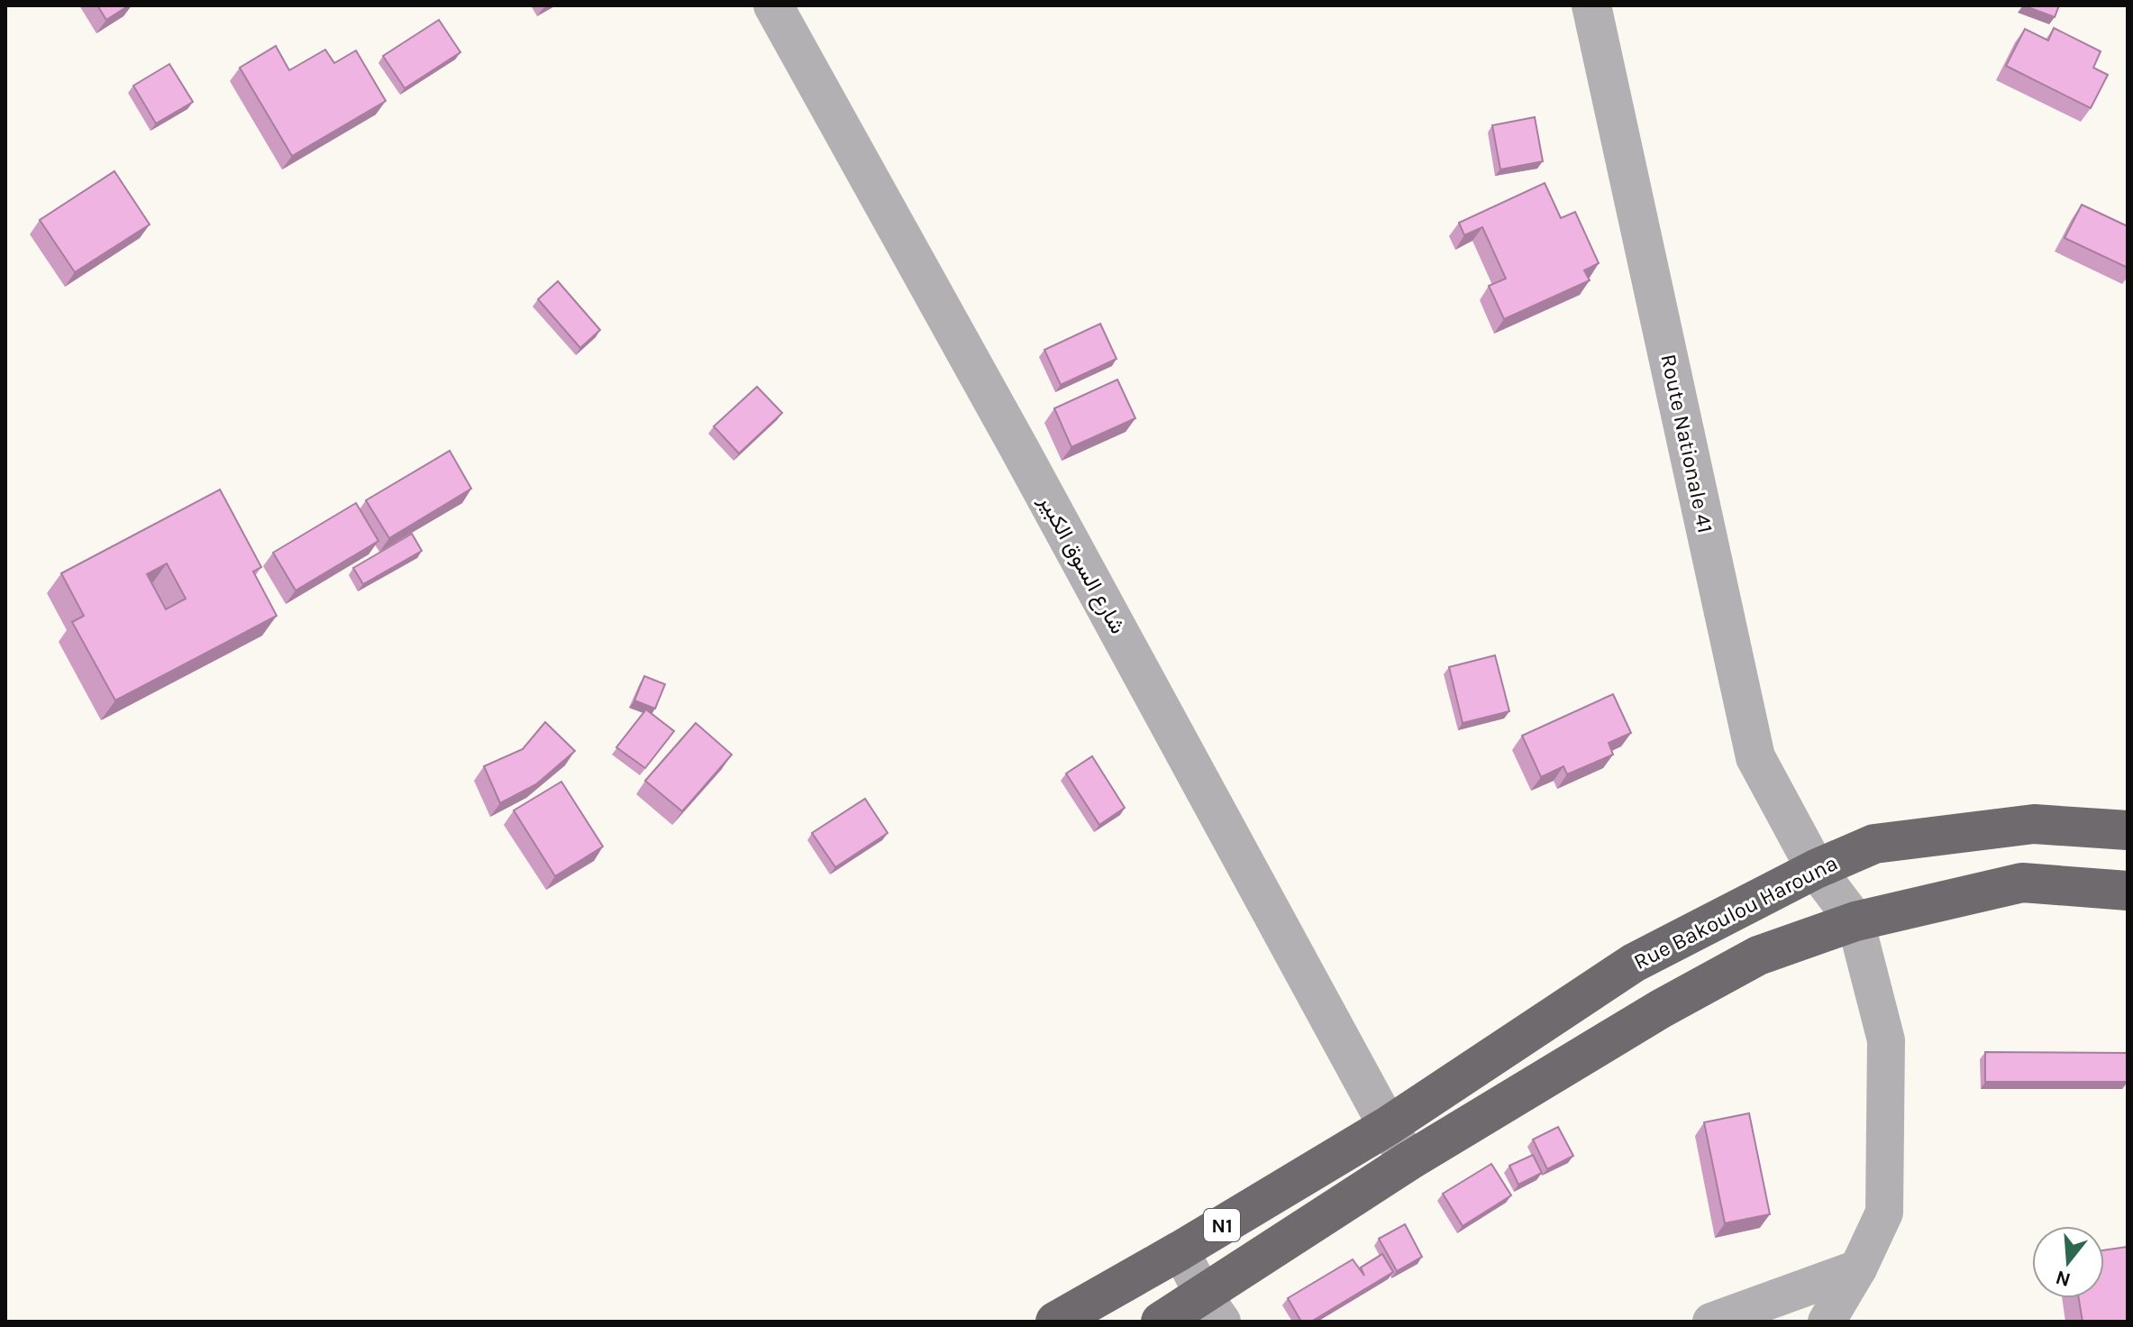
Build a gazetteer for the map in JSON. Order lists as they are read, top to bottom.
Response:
{
  "streets": {
    "highway": ["Rue Bakoulou Harouna", "N1"],
    "street": ["Route Nationale 41", "شارع السوق الكبير"]
  },
  "crossings": [
    ["Route Nationale 41", "Rue Bakoulou Harouna"],
    ["شارع السوق الكبير", "Rue Bakoulou Harouna"],
    ["شارع السوق الكبير", "N1"],
    ["Rue Bakoulou Harouna", "N1"]
  ],
  "north": "bottom"
}
